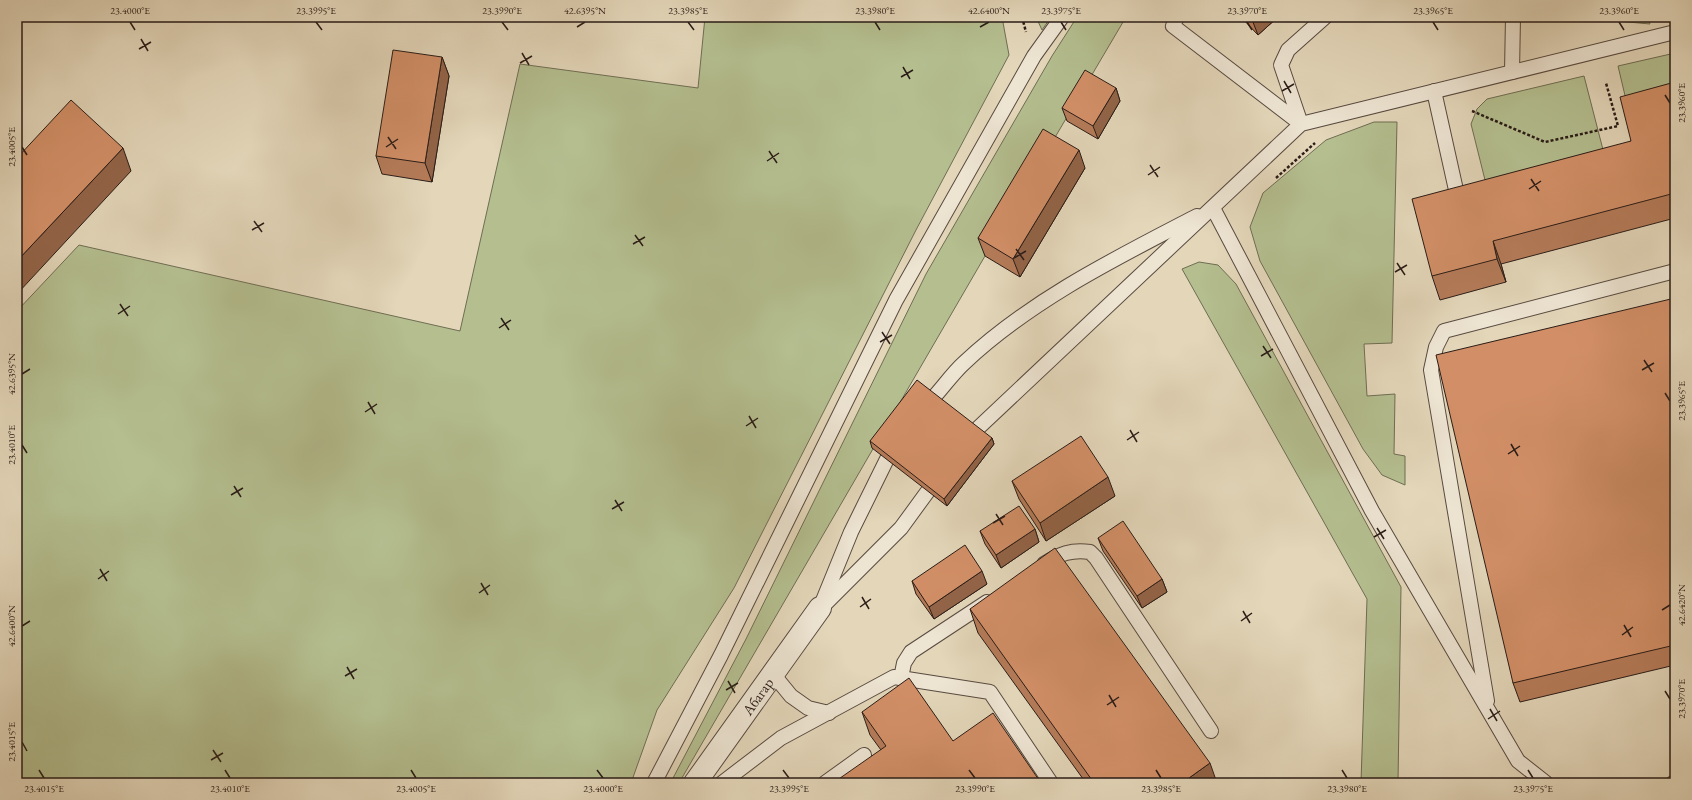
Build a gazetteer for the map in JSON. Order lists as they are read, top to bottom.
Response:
{
  "streets": {
    "street": ["Абагар"]
  },
  "coordinates": [
    "23.4000°E",
    "23.3995°E",
    "23.3990°E",
    "42.6395°N",
    "23.3985°E",
    "23.3980°E",
    "42.6400°N",
    "23.3975°E",
    "23.3970°E",
    "23.3965°E",
    "23.3960°E",
    "23.4005°E",
    "23.4010°E",
    "42.6420°N",
    "23.4015°E"
  ]
}
